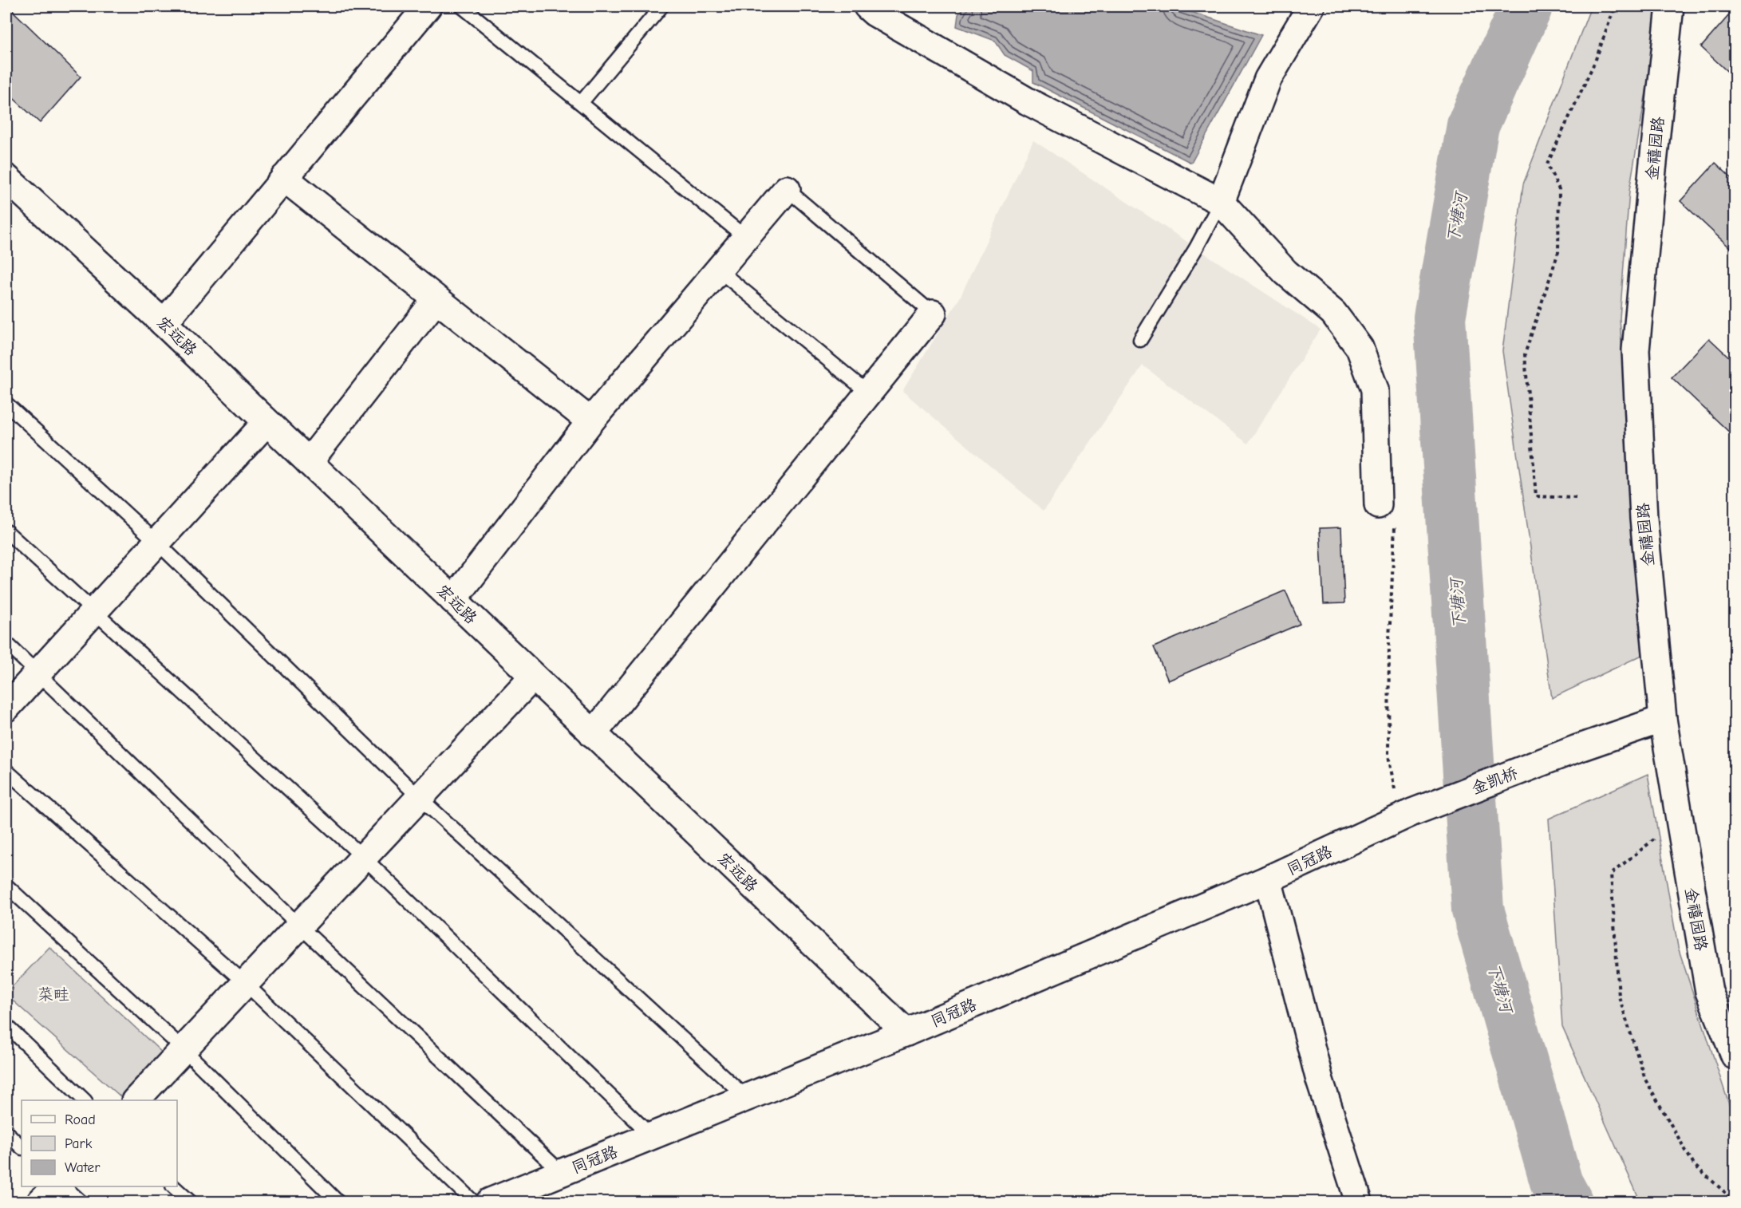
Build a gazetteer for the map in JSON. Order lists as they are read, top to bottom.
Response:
{
  "streets": {
    "street": [
      "金禧园路",
      "宏远路",
      "金凯桥",
      "同冠路"
    ]
  },
  "crossings": [
    ["金禧园路", "金凯桥"],
    ["宏远路", "同冠路"],
    ["金凯桥", "同冠路"]
  ],
  "water": ["下塘河"],
  "parks": ["菜畦"],
  "legend": ["Road", "Park", "Water"]
}
